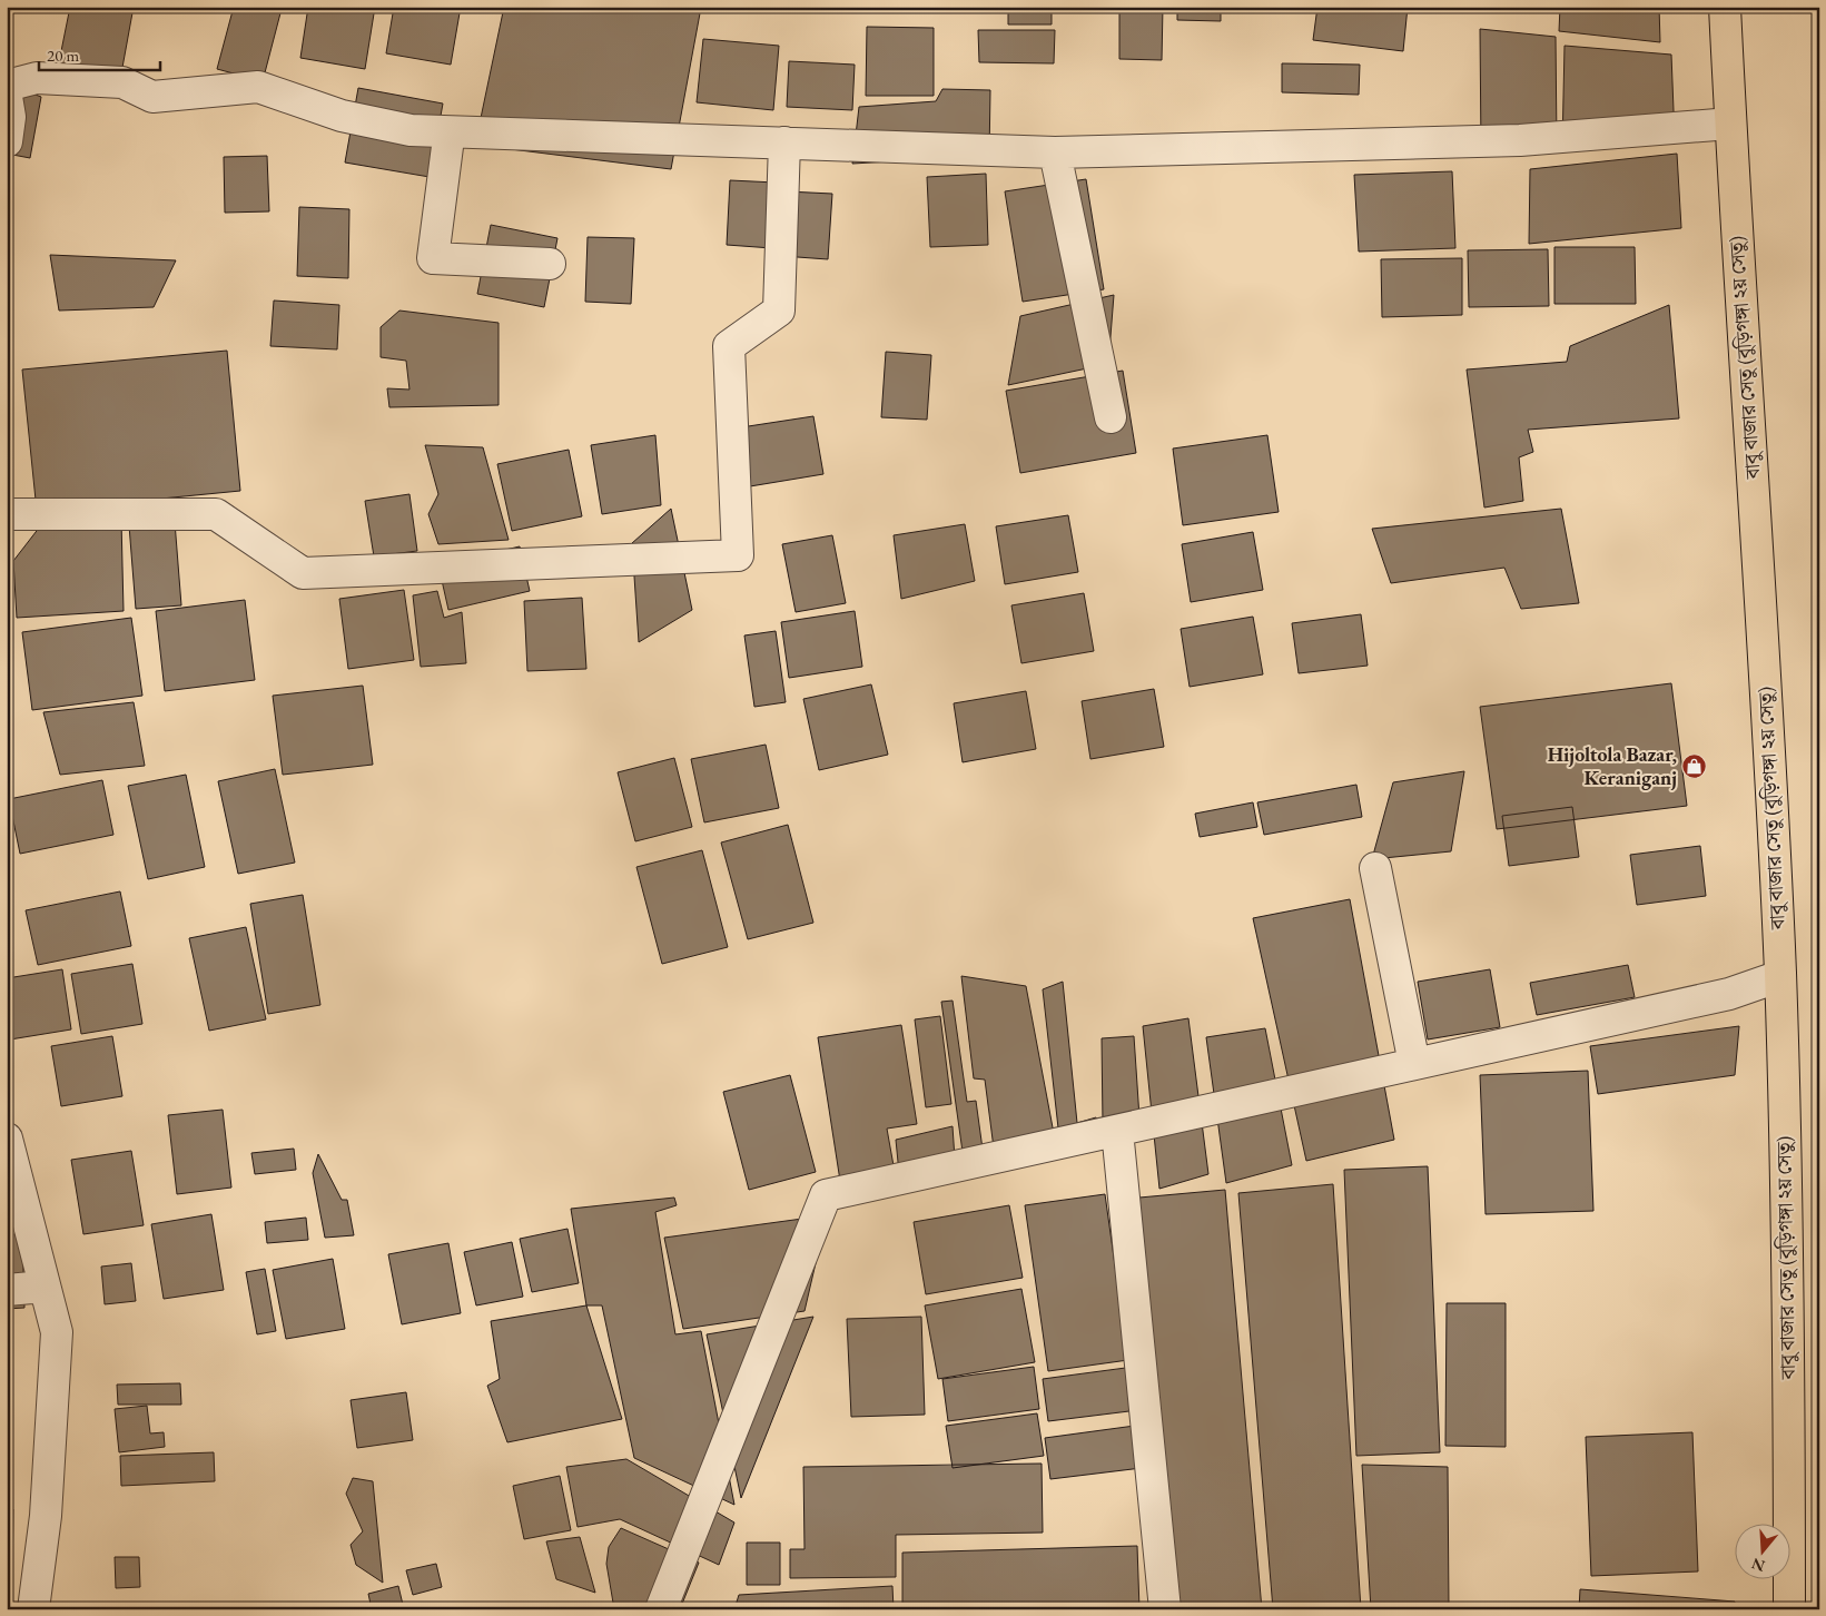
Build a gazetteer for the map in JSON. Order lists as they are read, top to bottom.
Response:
{
  "streets": {
    "highway": ["বাবু বাজার সেতু (বুড়িগঙ্গা ২য় সেতু)"]
  },
  "places": {
    "shop": ["Hijoltola Bazar, Keraniganj"]
  },
  "scale_bar": "20 m",
  "north": "bottom"
}
